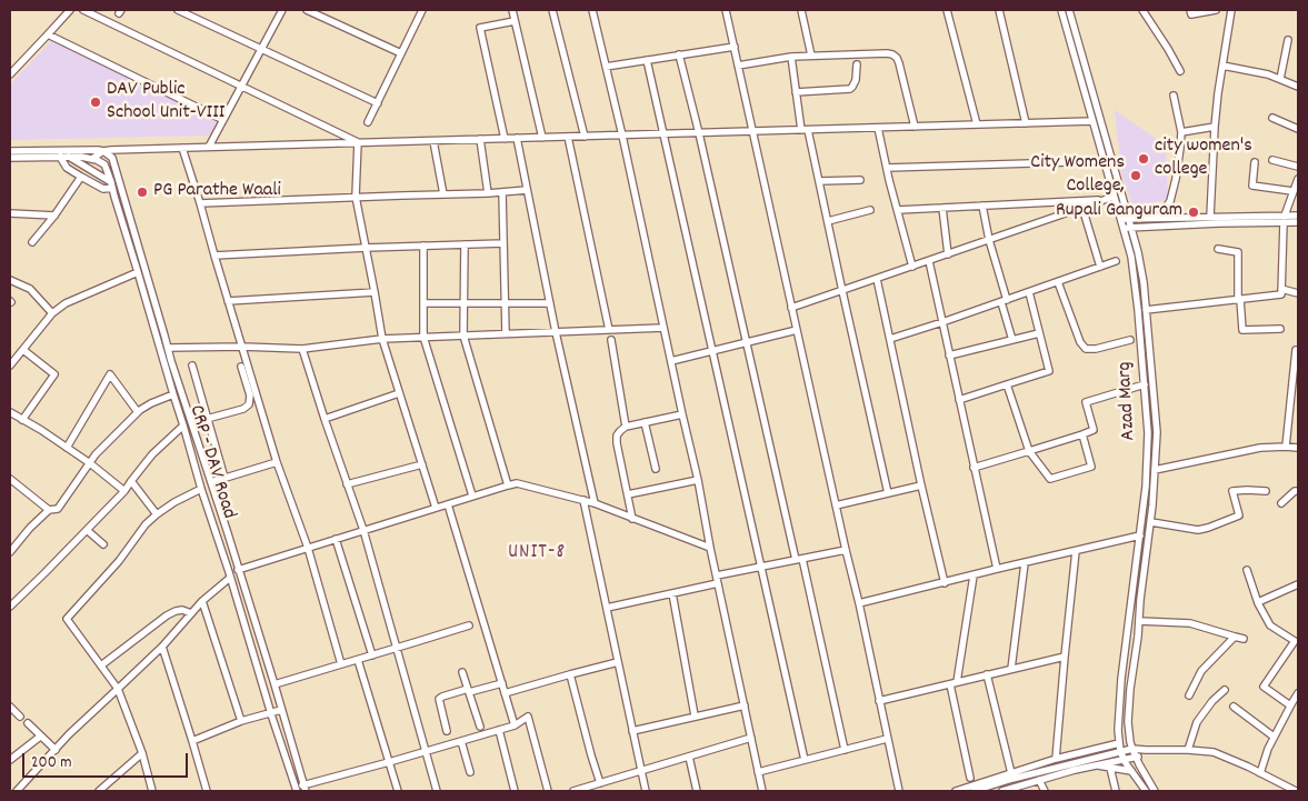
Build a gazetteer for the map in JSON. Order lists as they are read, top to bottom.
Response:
{
  "streets": {
    "street": ["Azad Marg", "CRP - DAV Road"]
  },
  "districts": ["UNIT-8"],
  "places": [
    "DAV Public School Unit-VIII",
    "city women's college",
    "City Womens College,",
    "PG Parathe Waali",
    "Rupali Ganguram"
  ],
  "scale_bar": "200 m"
}
